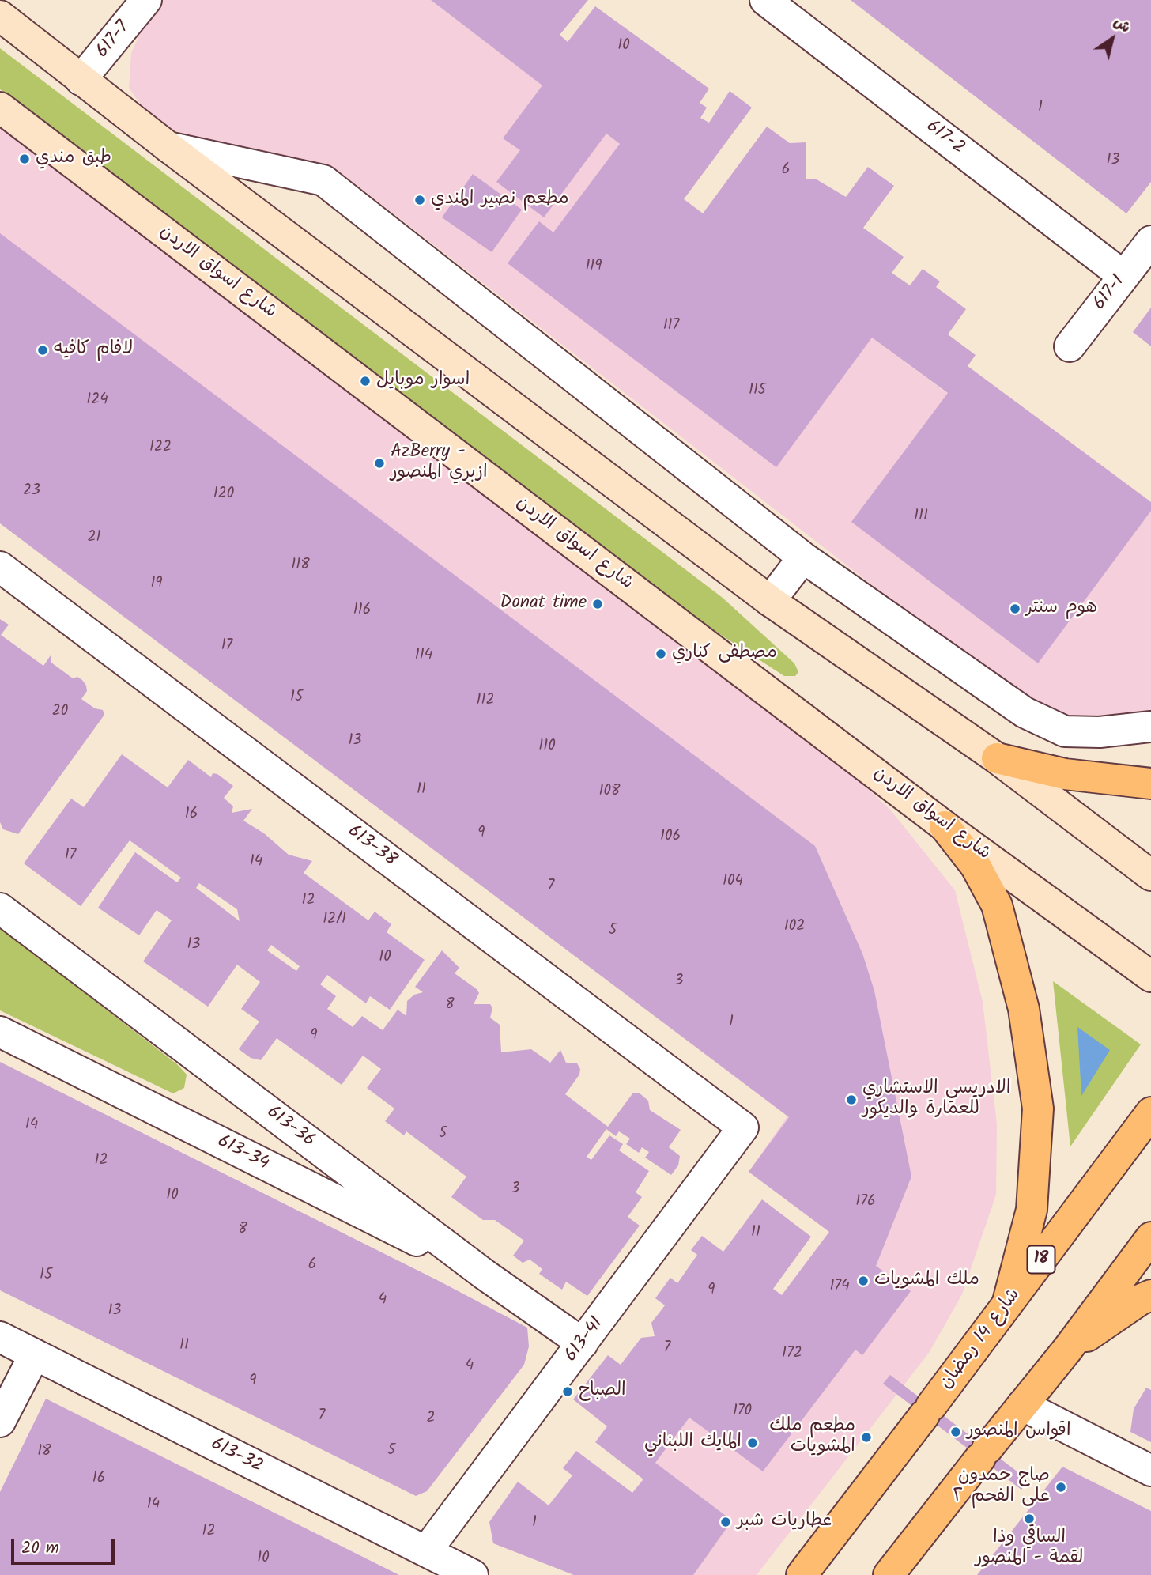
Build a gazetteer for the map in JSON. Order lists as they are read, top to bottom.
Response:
{
  "streets": {
    "main road": ["شارع اسواق الاردن", "18", "شارع 14 رمضان"],
    "street": [
      "617-7",
      "617-2",
      "617-1",
      "613-38",
      "613-36",
      "613-34",
      "613-41",
      "613-32"
    ]
  },
  "crossings": [
    ["617-2", "617-1"],
    ["613-38", "613-41"],
    ["613-36", "613-34"],
    ["613-36", "613-41"],
    ["613-41", "613-32"]
  ],
  "places": [
    "طبق مندي",
    "مطعم نصير المندي",
    "لافام كافيه",
    "اسوار موبايل",
    "AzBerry - ازبري المنصور",
    "Donat time",
    "هوم سنتر",
    "مصطفى كناري",
    "الادريسي الاستشاري للعمارة والديكور",
    "ملك المشويات",
    "الصباح",
    "اقواس المنصور",
    "مطعم ملك المشويات",
    "المايك اللبناني",
    "صاج حمدون على الفحم ٢",
    "الساقي وذا لقمة - المنصور",
    "عطاريات شبر"
  ],
  "house_numbers": [
    "10",
    "1",
    "13",
    "6",
    "119",
    "117",
    "115",
    "124",
    "122",
    "23",
    "120",
    "111",
    "21",
    "118",
    "19",
    "116",
    "17",
    "114",
    "15",
    "112",
    "20",
    "13",
    "110",
    "11",
    "108",
    "16",
    "9",
    "106",
    "17",
    "14",
    "104",
    "7",
    "12",
    "12/1",
    "102",
    "5",
    "13",
    "10",
    "3",
    "8",
    "1",
    "9",
    "14",
    "5",
    "12",
    "3",
    "10",
    "176",
    "8",
    "11",
    "6",
    "15",
    "174",
    "9",
    "4",
    "13",
    "11",
    "7",
    "172",
    "4",
    "9",
    "170",
    "7",
    "2",
    "5",
    "18",
    "16",
    "14",
    "1",
    "12",
    "10"
  ],
  "scale_bar": "20 m",
  "north": "top right"
}
